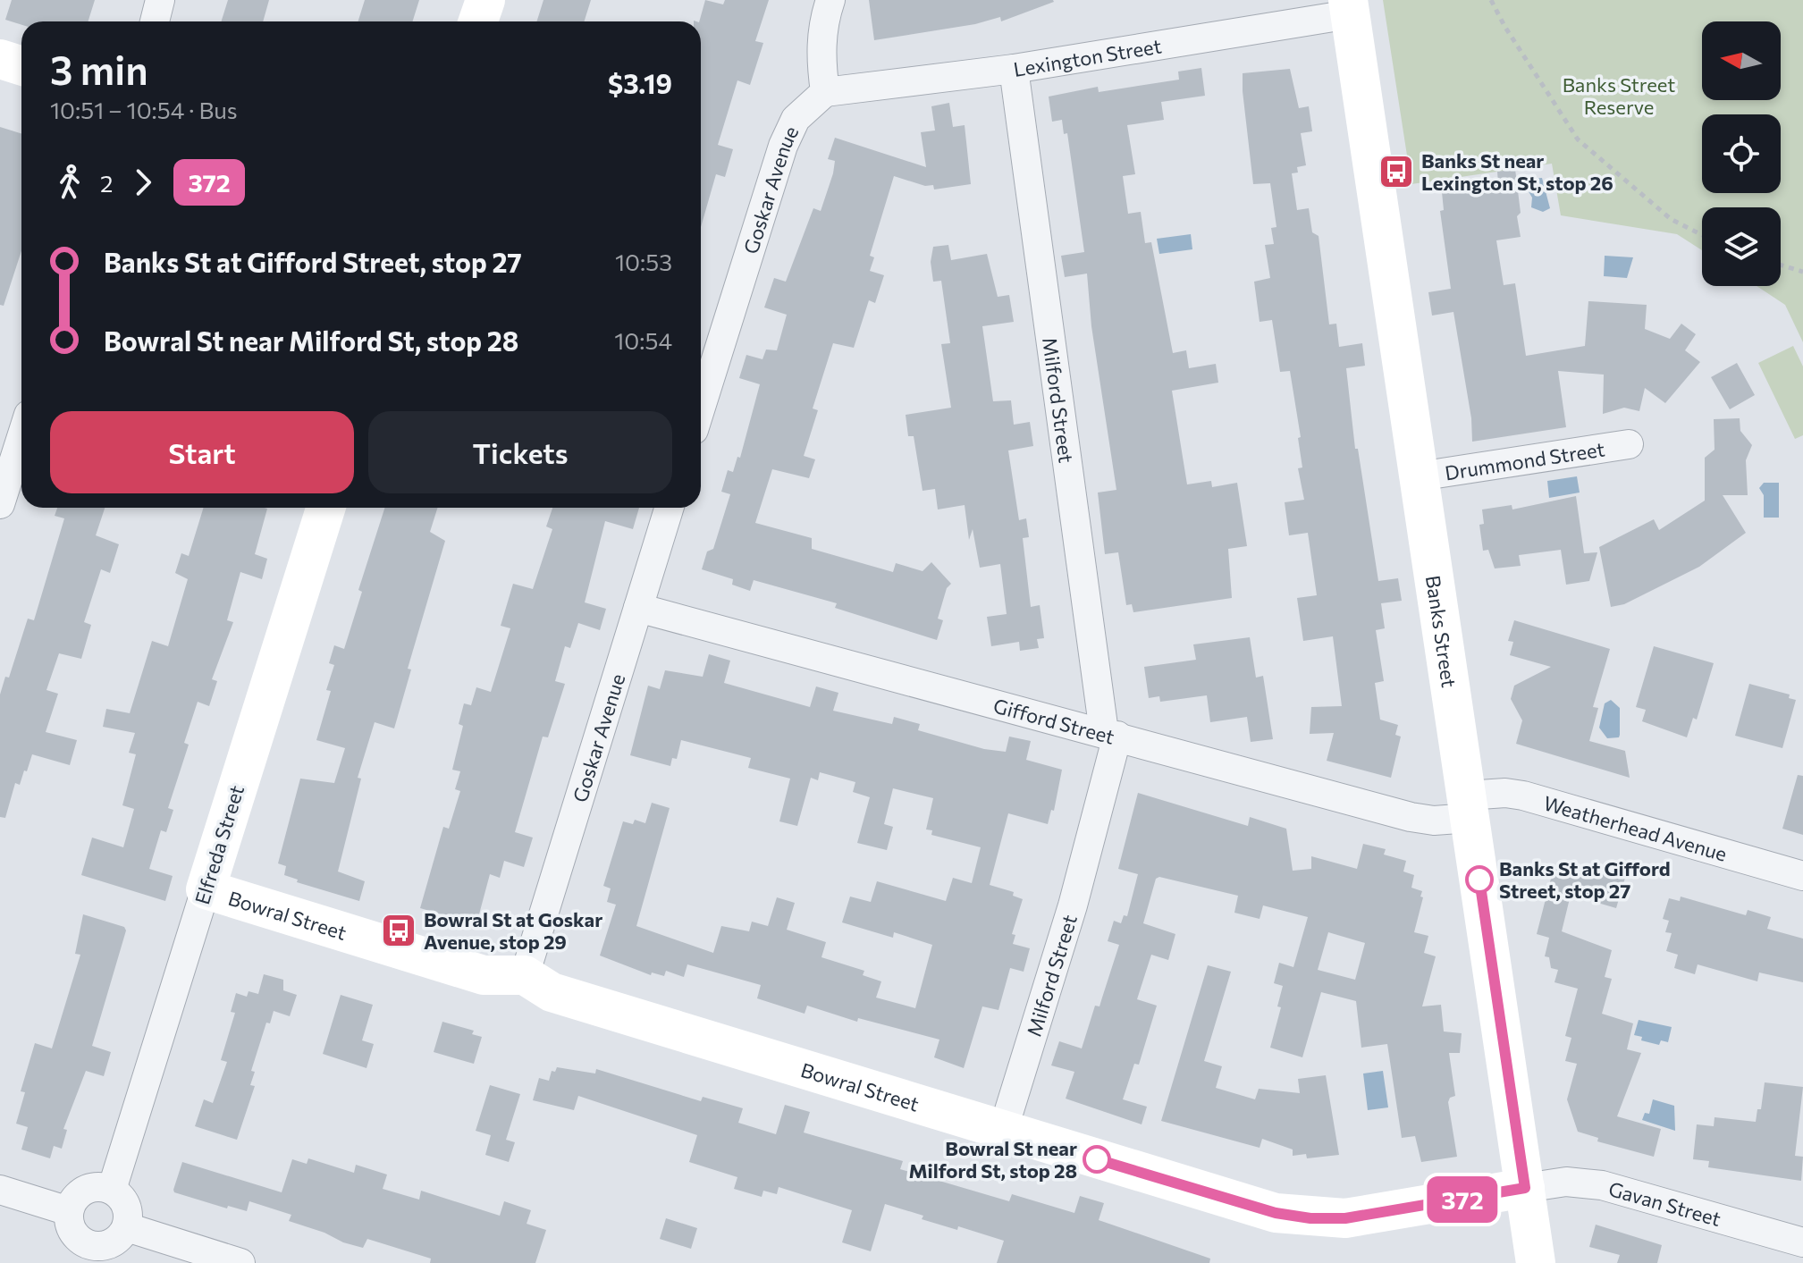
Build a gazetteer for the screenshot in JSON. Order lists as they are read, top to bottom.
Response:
{
  "streets": {
    "street": [
      "Lexington Street",
      "Goskar Avenue",
      "Milford Street",
      "Drummond Street",
      "Banks Street",
      "Gifford Street",
      "Weatherhead Avenue",
      "Elfreda Street",
      "Bowral Street",
      "Gavan Street"
    ]
  },
  "crossings": [
    ["Lexington Street", "Goskar Avenue"],
    ["Lexington Street", "Milford Street"],
    ["Lexington Street", "Banks Street"],
    ["Goskar Avenue", "Gifford Street"],
    ["Goskar Avenue", "Bowral Street"],
    ["Milford Street", "Gifford Street"],
    ["Milford Street", "Bowral Street"],
    ["Drummond Street", "Banks Street"],
    ["Banks Street", "Gifford Street"],
    ["Banks Street", "Weatherhead Avenue"],
    ["Banks Street", "Bowral Street"],
    ["Banks Street", "Gavan Street"],
    ["Gifford Street", "Weatherhead Avenue"],
    ["Elfreda Street", "Bowral Street"],
    ["Bowral Street", "Gavan Street"]
  ],
  "parks": ["Banks Street Reserve"],
  "places": {
    "bus stop": ["Banks St near Lexington St, stop 26", "Bowral St at Goskar Avenue, stop 29"],
    "other": ["Banks St at Gifford Street, stop 27", "Bowral St near Milford St, stop 28"]
  },
  "lines": ["bus line 372"],
  "north": "left",
  "page": {
    "on_map": "372",
    "heading": ["3 min", "10:51 – 10:54 · Bus", "$3.19"],
    "legs": ["2", "372"],
    "list": [
      {
        "name": "Banks St at Gifford Street, stop 27",
        "value": "10:53"
      },
      {
        "name": "Bowral St near Milford St, stop 28",
        "value": "10:54"
      }
    ],
    "buttons": ["Start", "Tickets"]
  }
}
